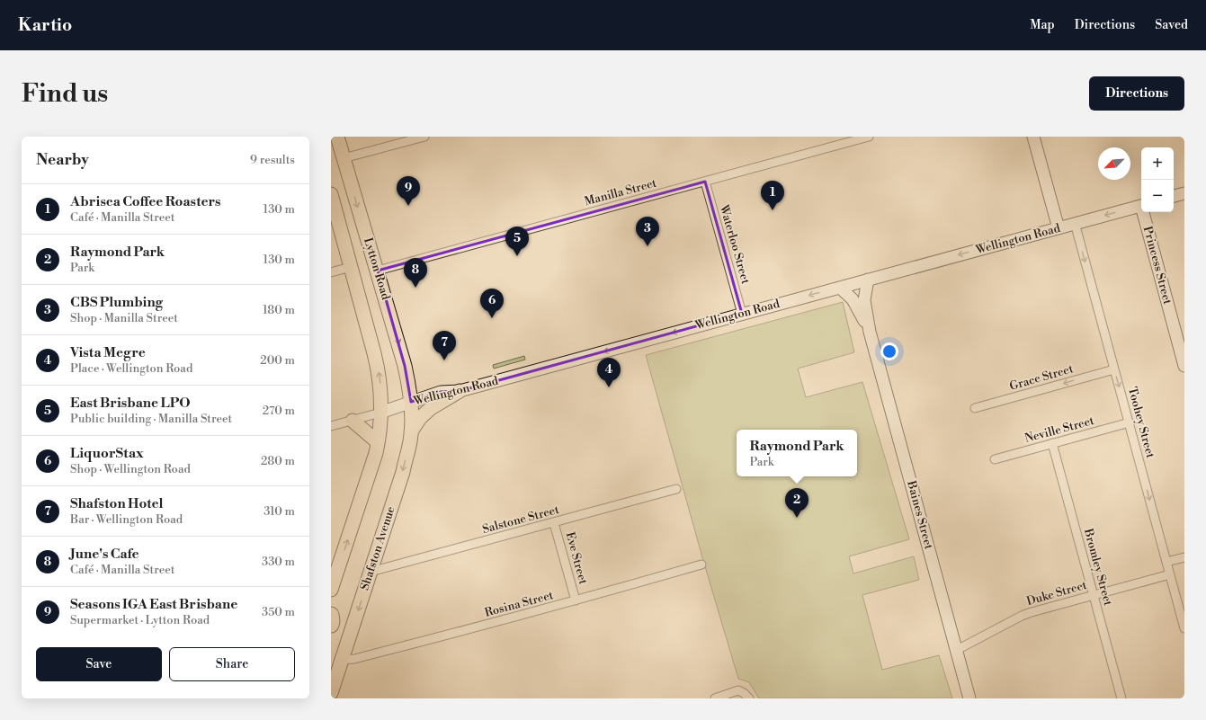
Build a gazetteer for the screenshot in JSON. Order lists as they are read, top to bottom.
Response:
{
  "streets": {
    "main road": [
      "Wellington Road",
      "Princess Street",
      "Lytton Road",
      "Baines Street",
      "Shafston Avenue"
    ],
    "street": [
      "Manilla Street",
      "Waterloo Street",
      "Grace Street",
      "Toohey Street",
      "Neville Street",
      "Salstone Street",
      "Eve Street",
      "Bromley Street",
      "Duke Street",
      "Rosina Street"
    ]
  },
  "crossings": [
    ["Manilla Street", "Waterloo Street"],
    ["Manilla Street", "Lytton Road"],
    ["Wellington Road", "Waterloo Street"],
    ["Wellington Road", "Lytton Road"],
    ["Wellington Road", "Toohey Street"],
    ["Wellington Road", "Baines Street"],
    ["Wellington Road", "Shafston Avenue"],
    ["Lytton Road", "Shafston Avenue"],
    ["Grace Street", "Toohey Street"],
    ["Toohey Street", "Neville Street"],
    ["Toohey Street", "Duke Street"],
    ["Neville Street", "Bromley Street"],
    ["Baines Street", "Duke Street"],
    ["Salstone Street", "Shafston Avenue"],
    ["Salstone Street", "Eve Street"],
    ["Shafston Avenue", "Rosina Street"],
    ["Eve Street", "Rosina Street"],
    ["Bromley Street", "Duke Street"]
  ],
  "one_way": ["Wellington Road", "Grace Street", "Toohey Street"],
  "north": "bottom left",
  "page": {
    "header": "Kartio",
    "nav": ["Map", "Directions", "Saved"],
    "buttons": [
      "Directions",
      ["Save", "Share"]
    ],
    "title": "Find us",
    "heading": ["Nearby", "9 results"],
    "map_buttons": ["+", "−"],
    "pins": [
      "9",
      "1",
      "3",
      "5",
      "8",
      "6",
      "7",
      "4",
      "2"
    ],
    "list": [
      {
        "mark": "1",
        "name": "Abrisca Coffee Roasters",
        "note": "Café · Manilla Street",
        "value": "130 m"
      },
      {
        "mark": "2",
        "name": "Raymond Park",
        "note": "Park",
        "value": "130 m"
      },
      {
        "mark": "3",
        "name": "CBS Plumbing",
        "note": "Shop · Manilla Street",
        "value": "180 m"
      },
      {
        "mark": "4",
        "name": "Vista Megre",
        "note": "Place · Wellington Road",
        "value": "200 m"
      },
      {
        "mark": "5",
        "name": "East Brisbane LPO",
        "note": "Public building · Manilla Street",
        "value": "270 m"
      },
      {
        "mark": "6",
        "name": "LiquorStax",
        "note": "Shop · Wellington Road",
        "value": "280 m"
      },
      {
        "mark": "7",
        "name": "Shafston Hotel",
        "note": "Bar · Wellington Road",
        "value": "310 m"
      },
      {
        "mark": "8",
        "name": "June's Cafe",
        "note": "Café · Manilla Street",
        "value": "330 m"
      },
      {
        "mark": "9",
        "name": "Seasons IGA East Brisbane",
        "note": "Supermarket · Lytton Road",
        "value": "350 m"
      }
    ],
    "popup": ["Raymond Park", "Park"]
  }
}
